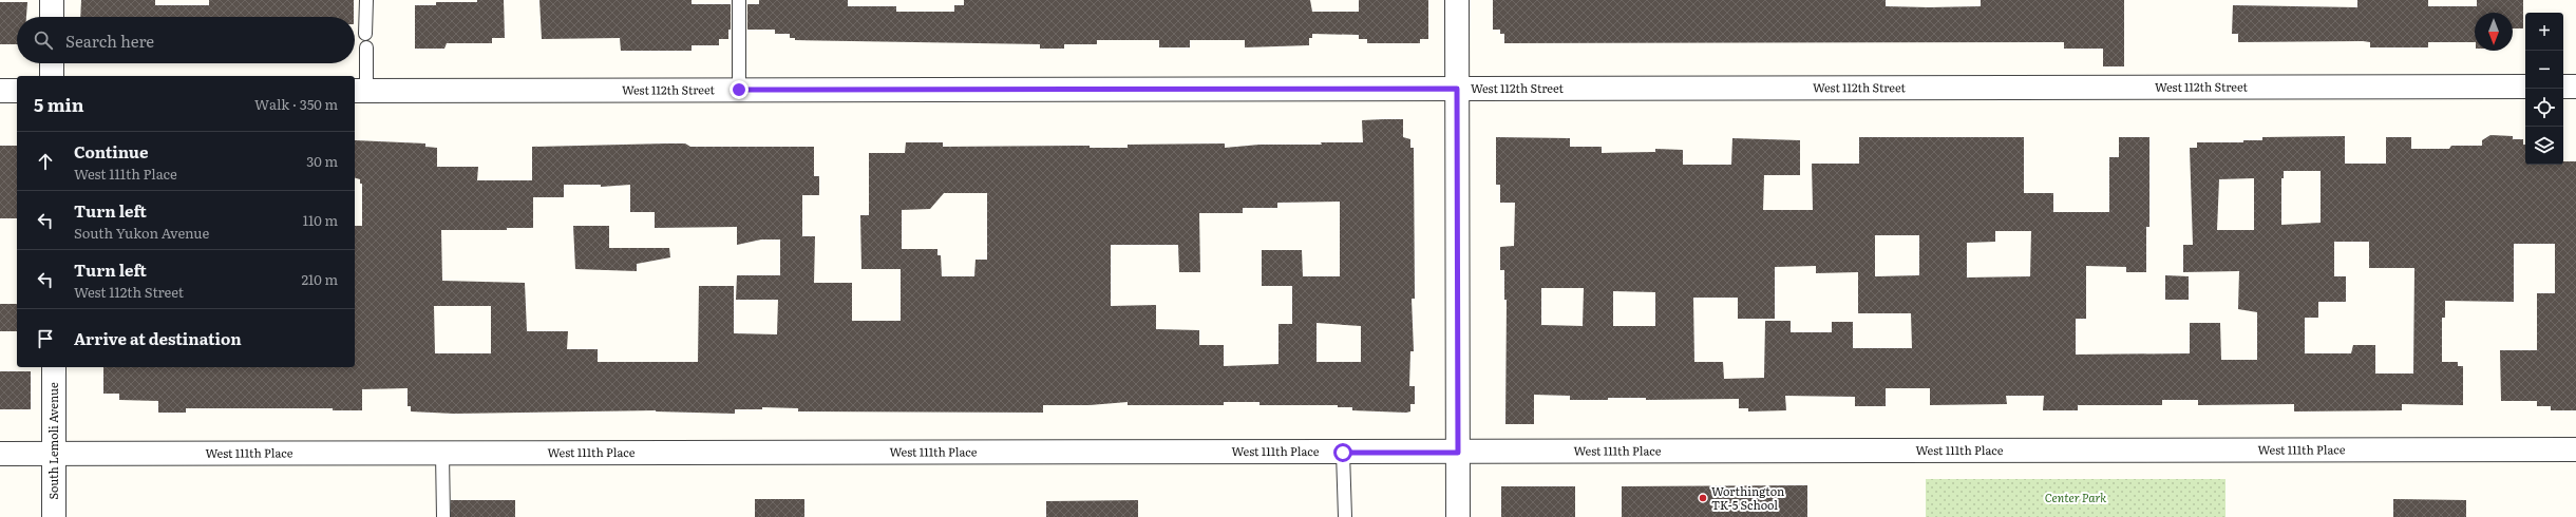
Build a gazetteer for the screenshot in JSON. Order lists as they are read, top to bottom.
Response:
{
  "streets": {
    "street": ["West 112th Street", "South Lemoli Avenue", "West 111th Place"]
  },
  "crossings": [
    ["South Lemoli Avenue", "West 111th Place"]
  ],
  "parks": ["Center Park"],
  "places": ["Worthington TK-5 School"],
  "north": "bottom",
  "page": {
    "map_buttons": ["+", "−"],
    "search": "Search here",
    "heading": ["5 min", "Walk · 350 m"],
    "list": [
      ["Continue", "West 111th Place", "30 m"],
      ["Turn left", "South Yukon Avenue", "110 m"],
      ["Turn left", "West 112th Street", "210 m"],
      "Arrive at destination"
    ]
  }
}
